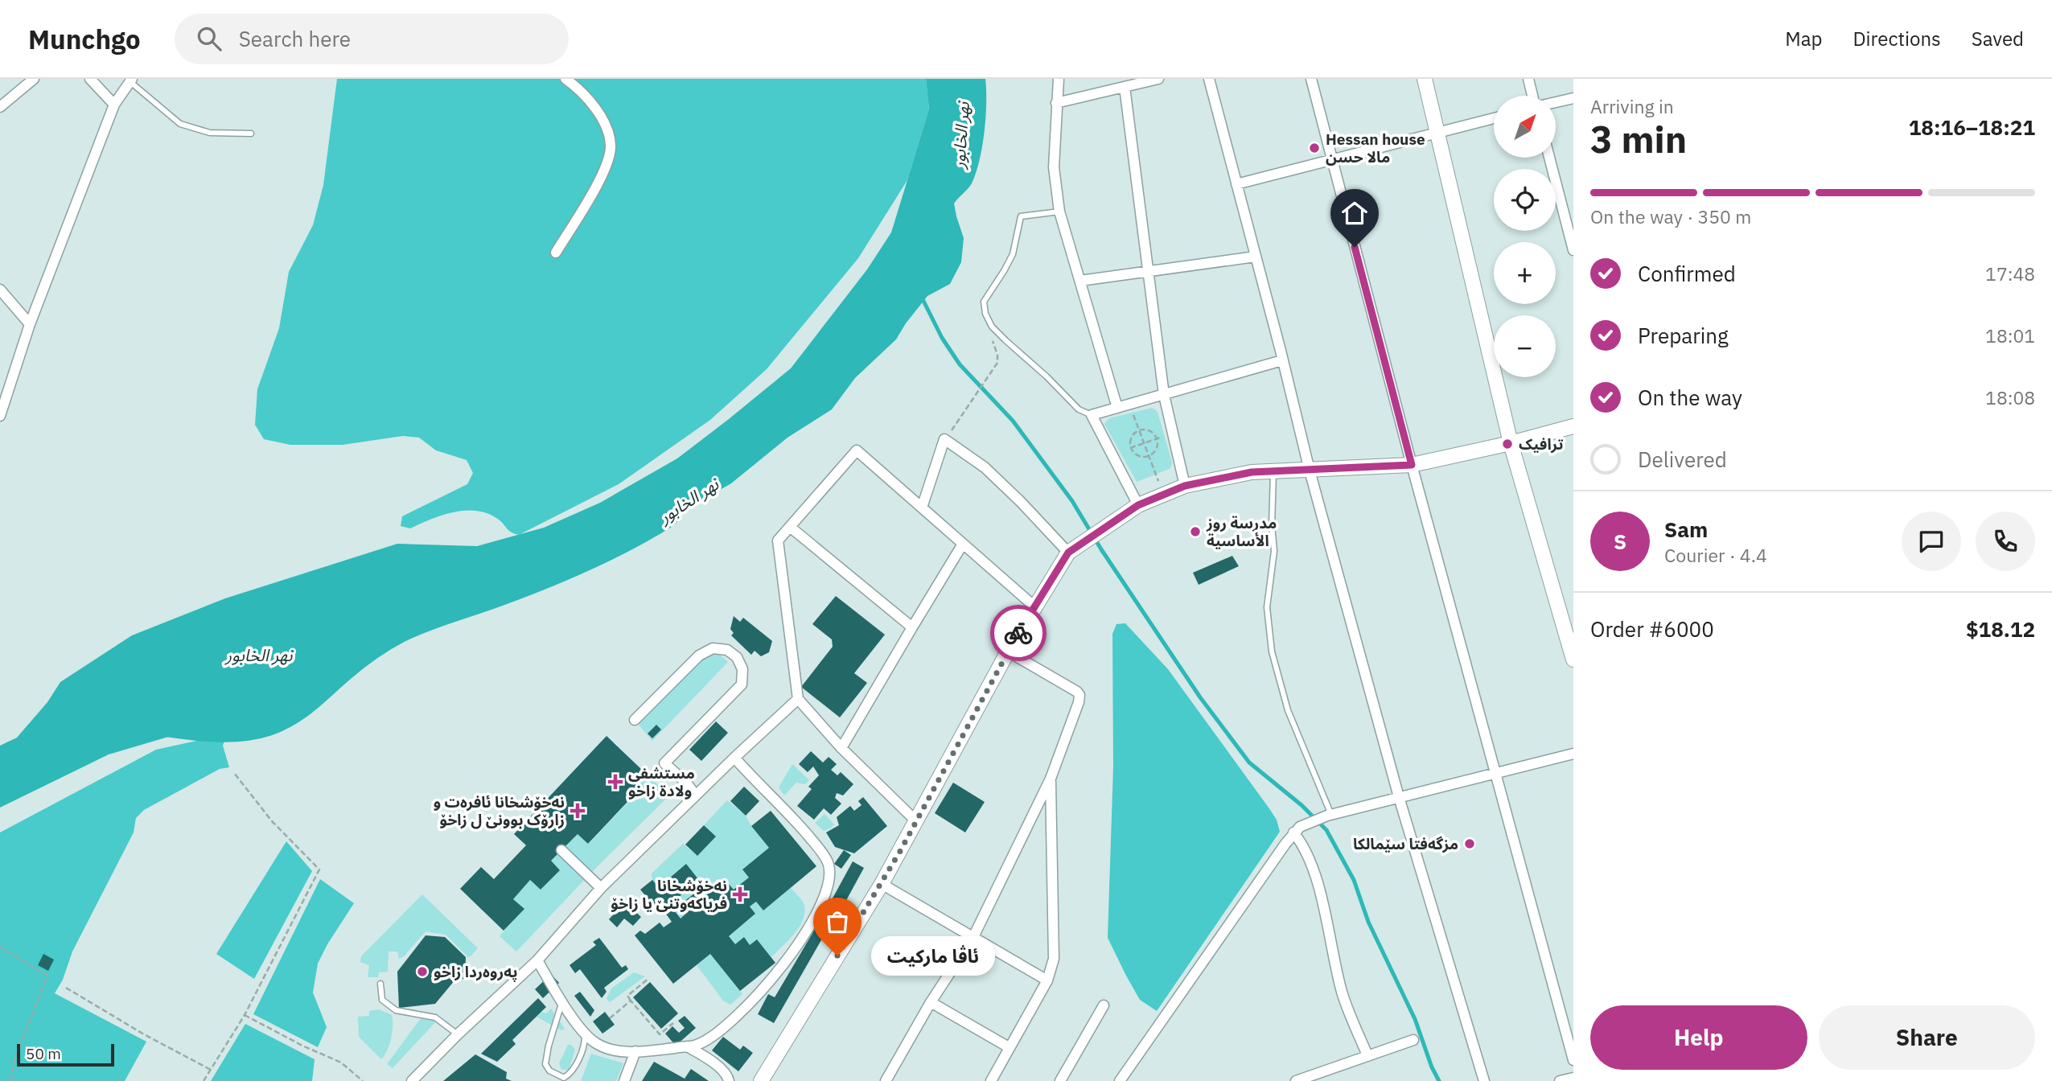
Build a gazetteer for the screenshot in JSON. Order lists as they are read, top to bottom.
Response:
{
  "water": ["نهر الخابور"],
  "places": {
    "other": [
      "Hessan house مالا حسن",
      "ترافیک",
      "مدرسة روز الأساسية",
      "مزگەفتا سێمالکا",
      "ئاڤا ماركيت",
      "په‌روه‌ردا زاخو"
    ],
    "health": ["مستشفى ولادة زاخو", "نەخۆشخانا ئافرەت و زارۆک بوونێ ل زاخۆ", "نه‌خۆشخانا فرياكه‌وتنێ يا زاخۆ"]
  },
  "scale_bar": "50 m",
  "north": "top right",
  "page": {
    "header": "Munchgo",
    "search": "Search here",
    "nav": ["Map", "Directions", "Saved"],
    "heading": ["3 min", "Arriving in", "18:16–18:21"],
    "panel": [
      "Sam",
      "Courier · 4.4",
      "Order #6000",
      "$18.12"
    ],
    "map_buttons": ["+", "−"],
    "bar": "On the way · 350 m",
    "list": [
      ["Confirmed", "17:48"],
      ["Preparing", "18:01"],
      ["On the way", "18:08"],
      "Delivered"
    ],
    "round": "S",
    "bubble": "ئاڤا ماركيت",
    "buttons": ["Help", "Share"],
    "scale": "50 m"
  }
}
